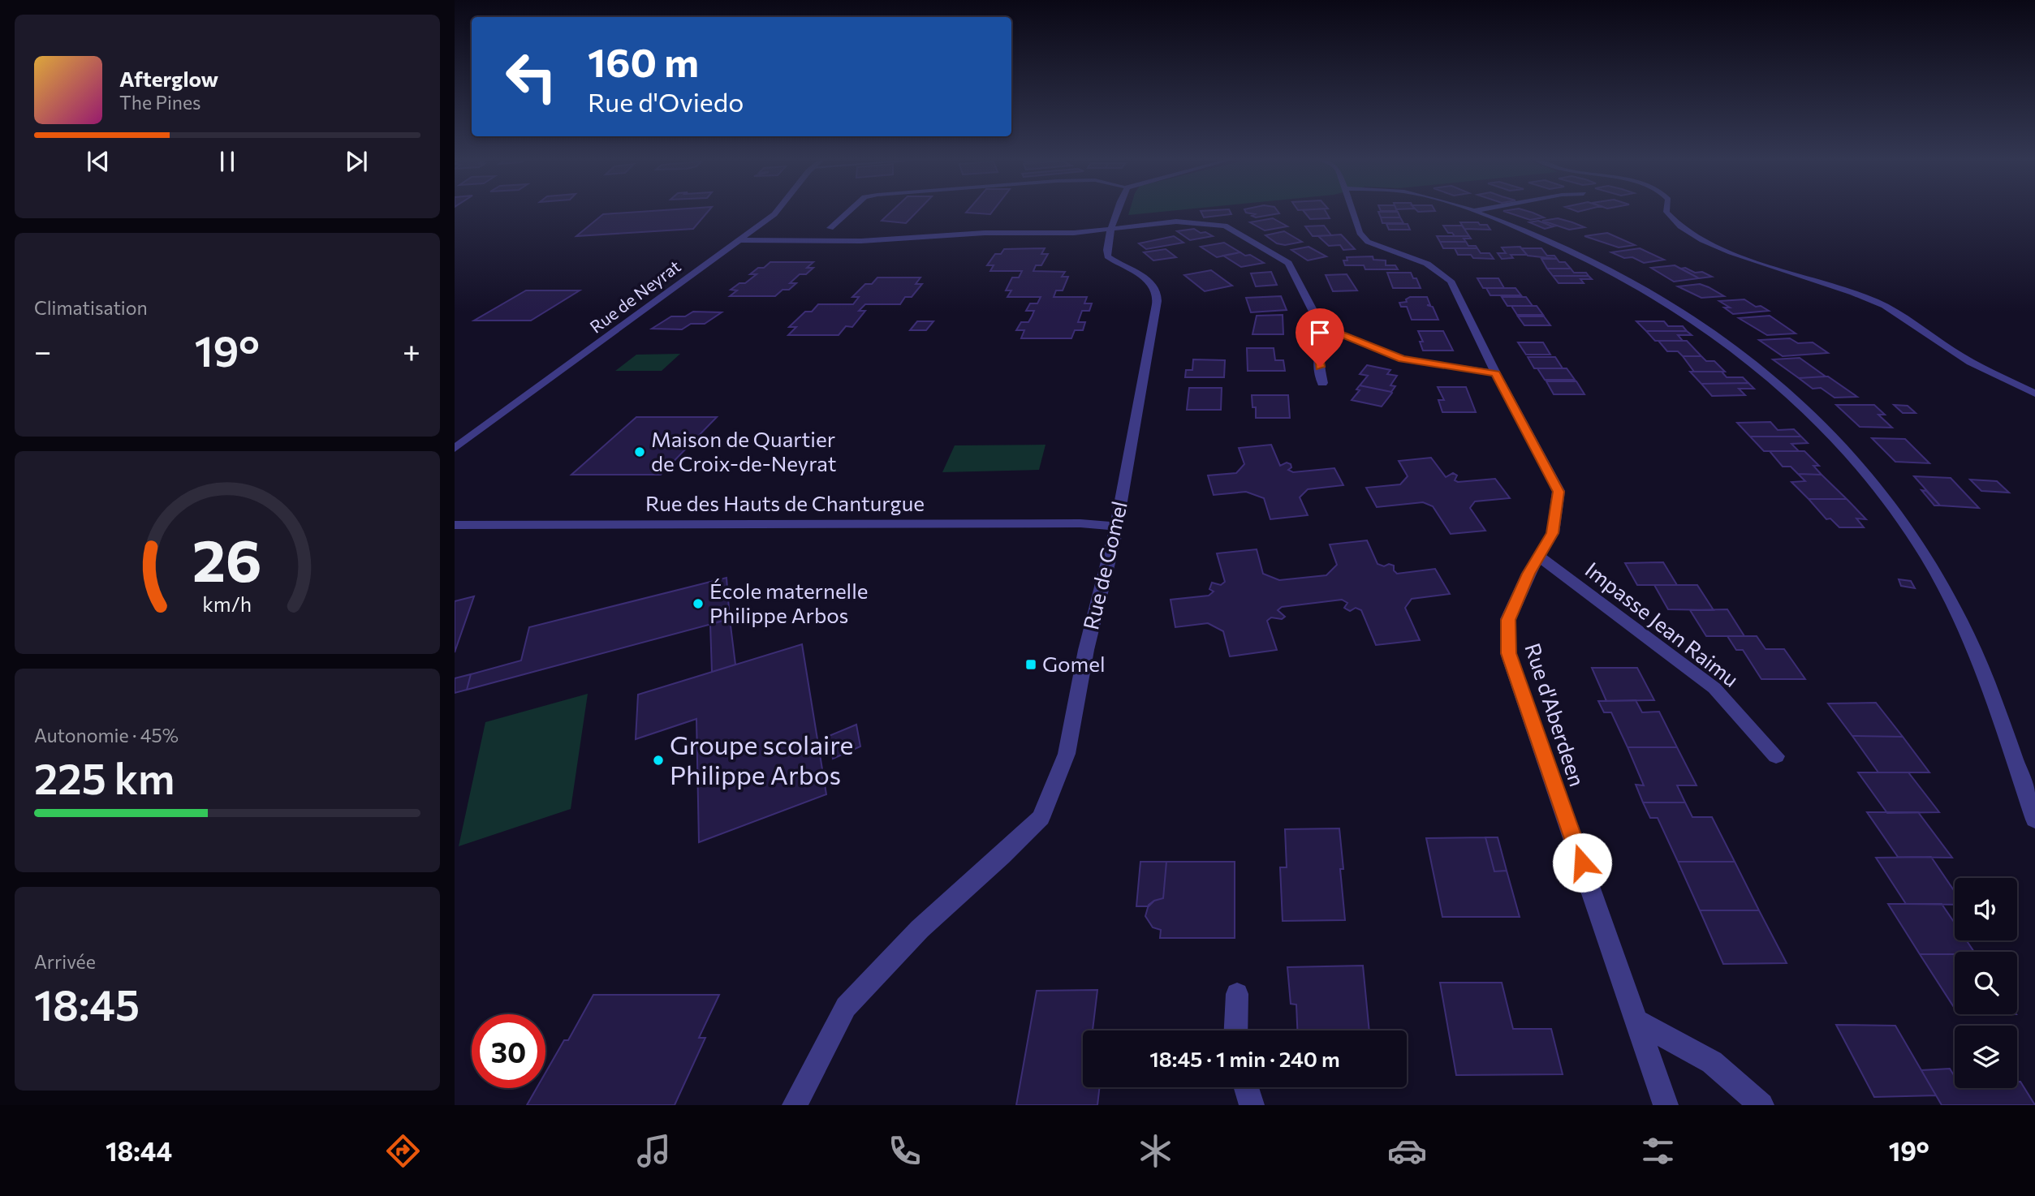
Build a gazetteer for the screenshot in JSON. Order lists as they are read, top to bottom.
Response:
{
  "streets": {
    "street": [
      "Rue de Neyrat",
      "Rue des Hauts de Chanturgue",
      "Rue de Gomel",
      "Impasse Jean Raimu",
      "Rue d'Aberdeen"
    ]
  },
  "crossings": [
    ["Rue des Hauts de Chanturgue", "Rue de Gomel"],
    ["Impasse Jean Raimu", "Rue d'Aberdeen"]
  ],
  "places": {
    "other": ["Maison de Quartier de Croix-de-Neyrat", "École maternelle Philippe Arbos", "Groupe scolaire Philippe Arbos"],
    "transit": ["Gomel"]
  },
  "page": {
    "turn": ["160 m", "Rue d'Oviedo"],
    "song": ["Afterglow", "The Pines"],
    "tile": [
      "Climatisation",
      ["Autonomie · 45%", "225 km"],
      ["Arrivée", "18:45"]
    ],
    "heat": ["−", "19°", "+"],
    "limit": "30",
    "trip": "18:45 · 1 min · 240 m",
    "tabs": ["18:44", "19°"],
    "gauge": ["26", "km/h"]
  }
}
